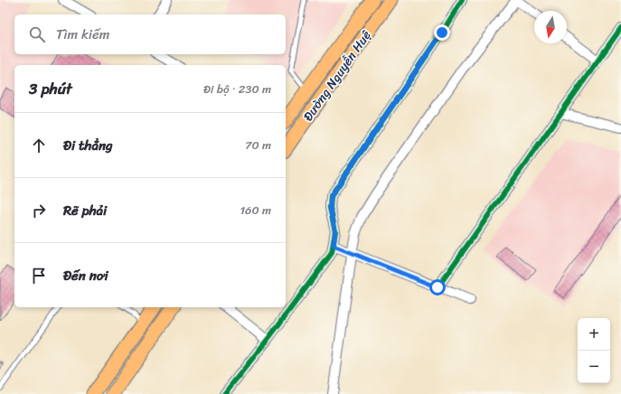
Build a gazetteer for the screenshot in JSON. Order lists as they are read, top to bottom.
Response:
{
  "streets": {
    "main road": ["Đường Nguyễn Huệ"]
  },
  "north": "bottom",
  "page": {
    "search": "Tìm kiếm",
    "heading": ["3 phút", "Đi bộ · 230 m"],
    "list": [
      ["Đi thẳng", "70 m"],
      ["Rẽ phải", "160 m"],
      "Đến nơi"
    ],
    "map_buttons": ["+", "−"]
  }
}
